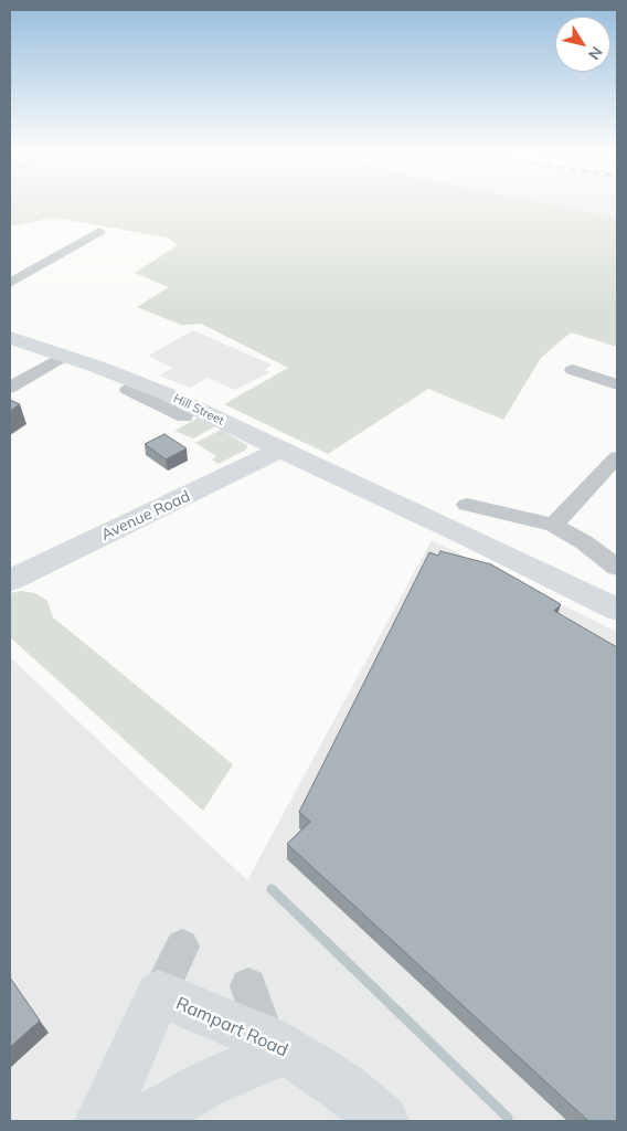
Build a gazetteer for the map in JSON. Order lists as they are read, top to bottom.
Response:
{
  "streets": {
    "main road": ["Hill Street", "Avenue Road", "Rampart Road"]
  },
  "crossings": [
    ["Hill Street", "Avenue Road"]
  ],
  "north": "bottom right"
}
